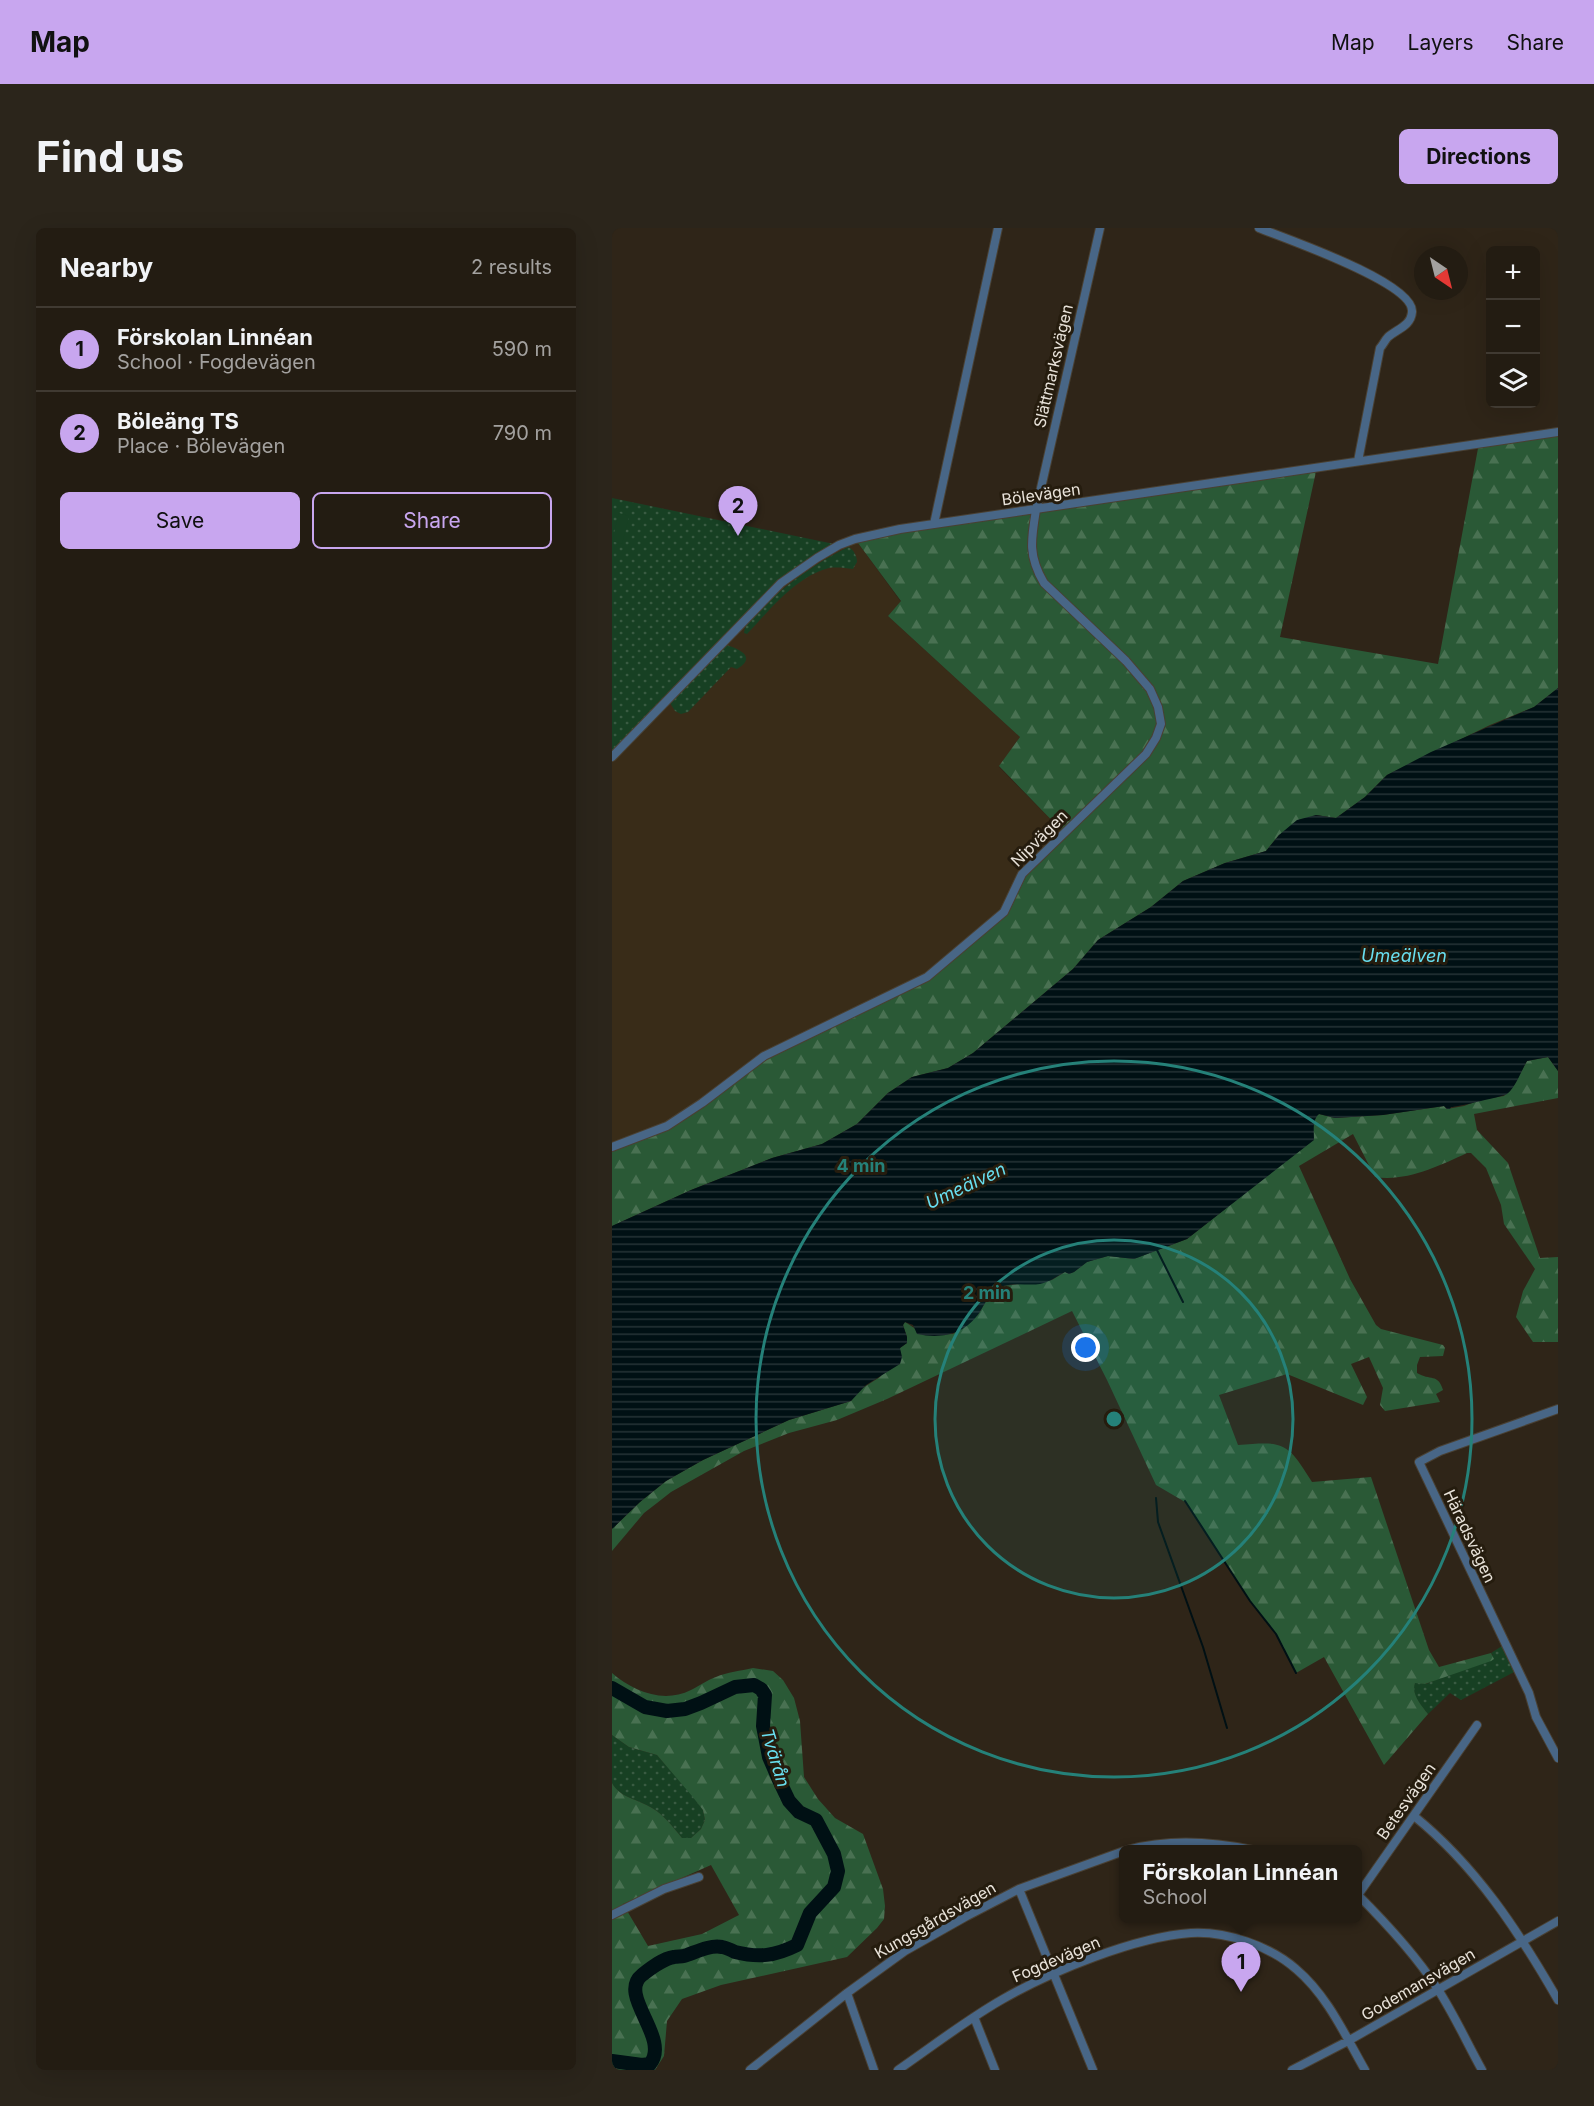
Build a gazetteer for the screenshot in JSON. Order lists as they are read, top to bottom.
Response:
{
  "streets": {
    "street": [
      "Slättmarksvägen",
      "Bölevägen",
      "Nipvägen",
      "Häradsvägen",
      "Betesvägen",
      "Kungsgårdsvägen",
      "Fogdevägen",
      "Godemansvägen"
    ]
  },
  "crossings": [
    ["Slättmarksvägen", "Bölevägen"],
    ["Slättmarksvägen", "Nipvägen"],
    ["Bölevägen", "Nipvägen"],
    ["Fogdevägen", "Godemansvägen"]
  ],
  "water": ["Umeälven", "Tvärån"],
  "north": "bottom right",
  "page": {
    "header": "Map",
    "nav": ["Map", "Layers", "Share"],
    "buttons": [
      "Directions",
      ["Save", "Share"]
    ],
    "title": "Find us",
    "heading": ["Nearby", "2 results"],
    "map_buttons": ["+", "−"],
    "list": [
      {
        "mark": "1",
        "name": "Förskolan Linnéan",
        "note": "School · Fogdevägen",
        "value": "590 m"
      },
      {
        "mark": "2",
        "name": "Böleäng TS",
        "note": "Place · Bölevägen",
        "value": "790 m"
      }
    ],
    "pins": ["2", "1"],
    "popup": ["Förskolan Linnéan", "School"]
  },
  "rings": ["4 min", "2 min"]
}
